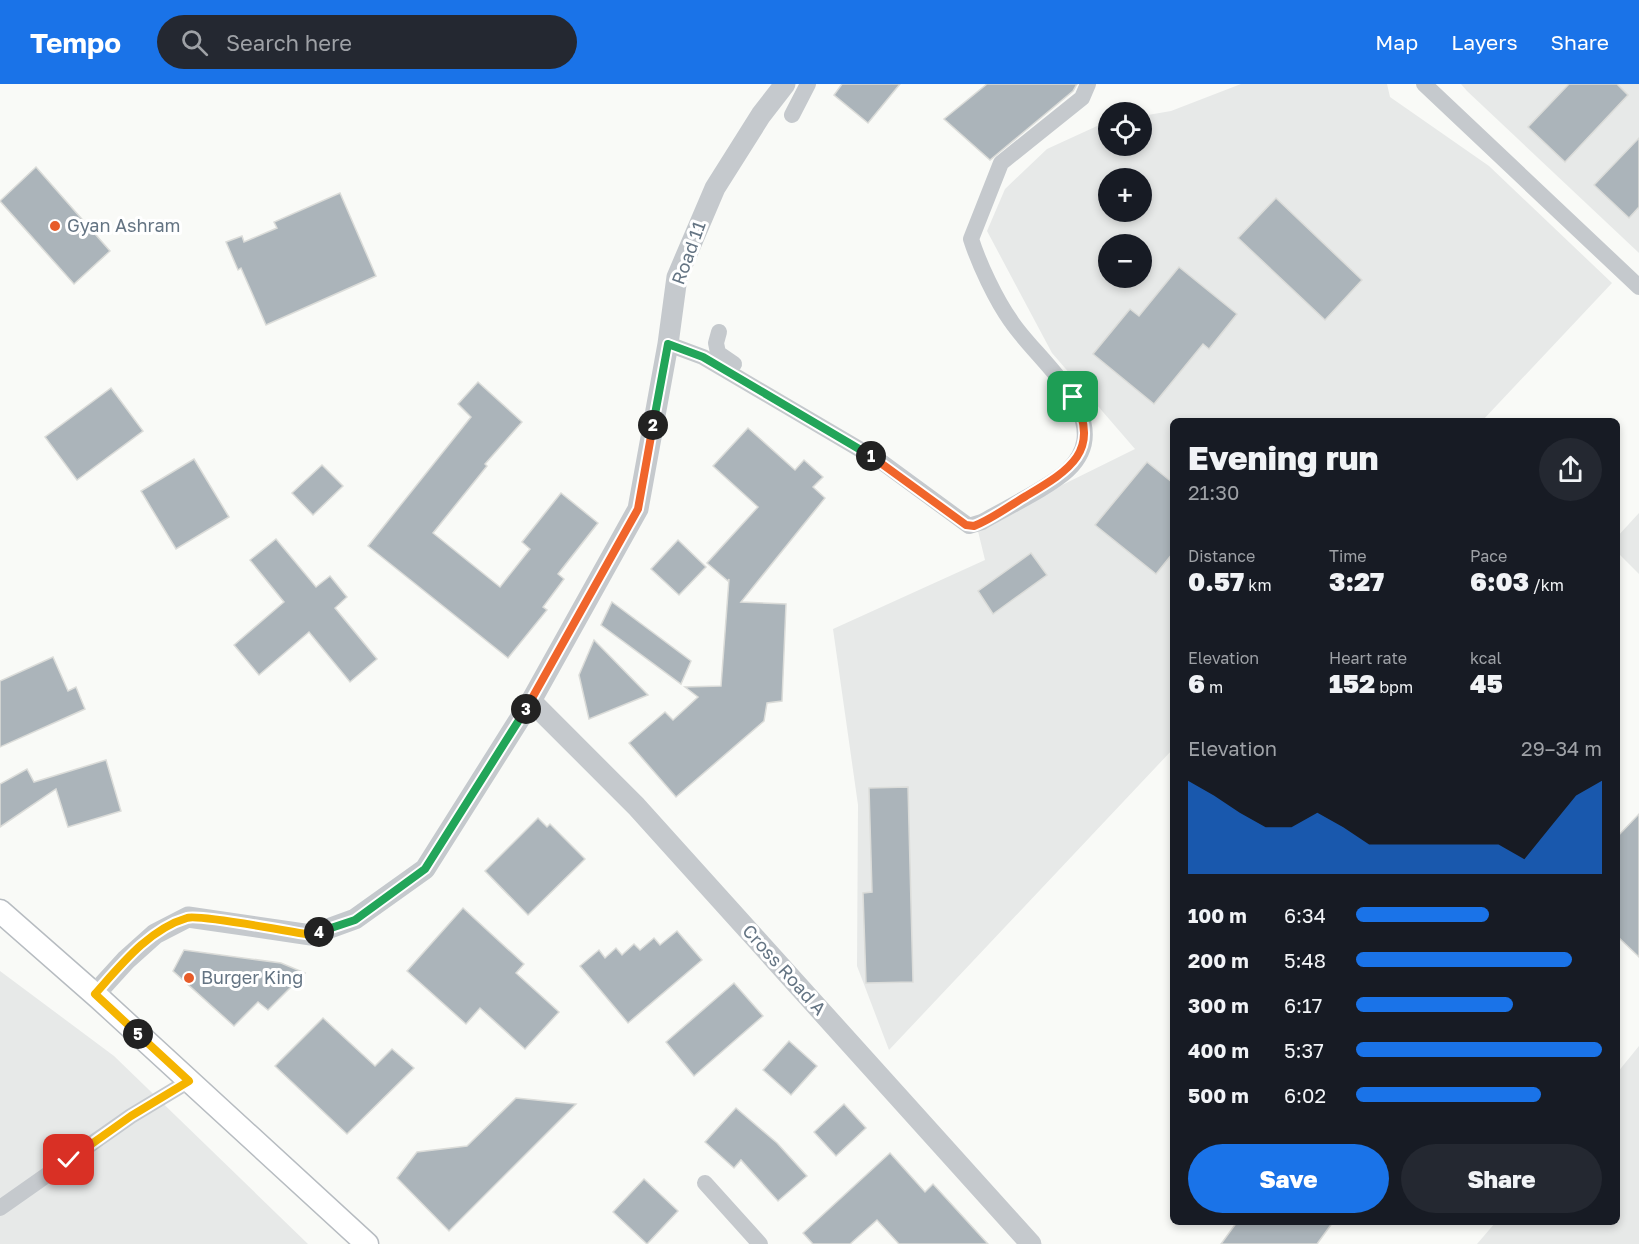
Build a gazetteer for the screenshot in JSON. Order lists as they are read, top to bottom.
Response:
{
  "streets": {
    "street": ["Road 11", "Cross Road A"]
  },
  "crossings": [
    ["Road 11", "Cross Road A"]
  ],
  "places": ["Gyan Ashram", "Burger King"],
  "page": {
    "header": "Tempo",
    "search": "Search here",
    "nav": ["Map", "Layers", "Share"],
    "map_buttons": ["+", "−"],
    "pins": [
      "2",
      "1",
      "3",
      "4",
      "5"
    ],
    "heading": ["Evening run", "21:30"],
    "stats": [
      ["Distance", "0.57 km"],
      ["Time", "3:27"],
      ["Pace", "6:03 /km"],
      ["Elevation", "6 m"],
      ["Heart rate", "152 bpm"],
      ["kcal", "45"]
    ],
    "chart": ["Elevation", "29–34 m"],
    "list": [
      {
        "name": "100 m",
        "note": "6:34"
      },
      {
        "name": "200 m",
        "note": "5:48"
      },
      {
        "name": "300 m",
        "note": "6:17"
      },
      {
        "name": "400 m",
        "note": "5:37"
      },
      {
        "name": "500 m",
        "note": "6:02"
      }
    ],
    "buttons": ["Save", "Share"]
  }
}
